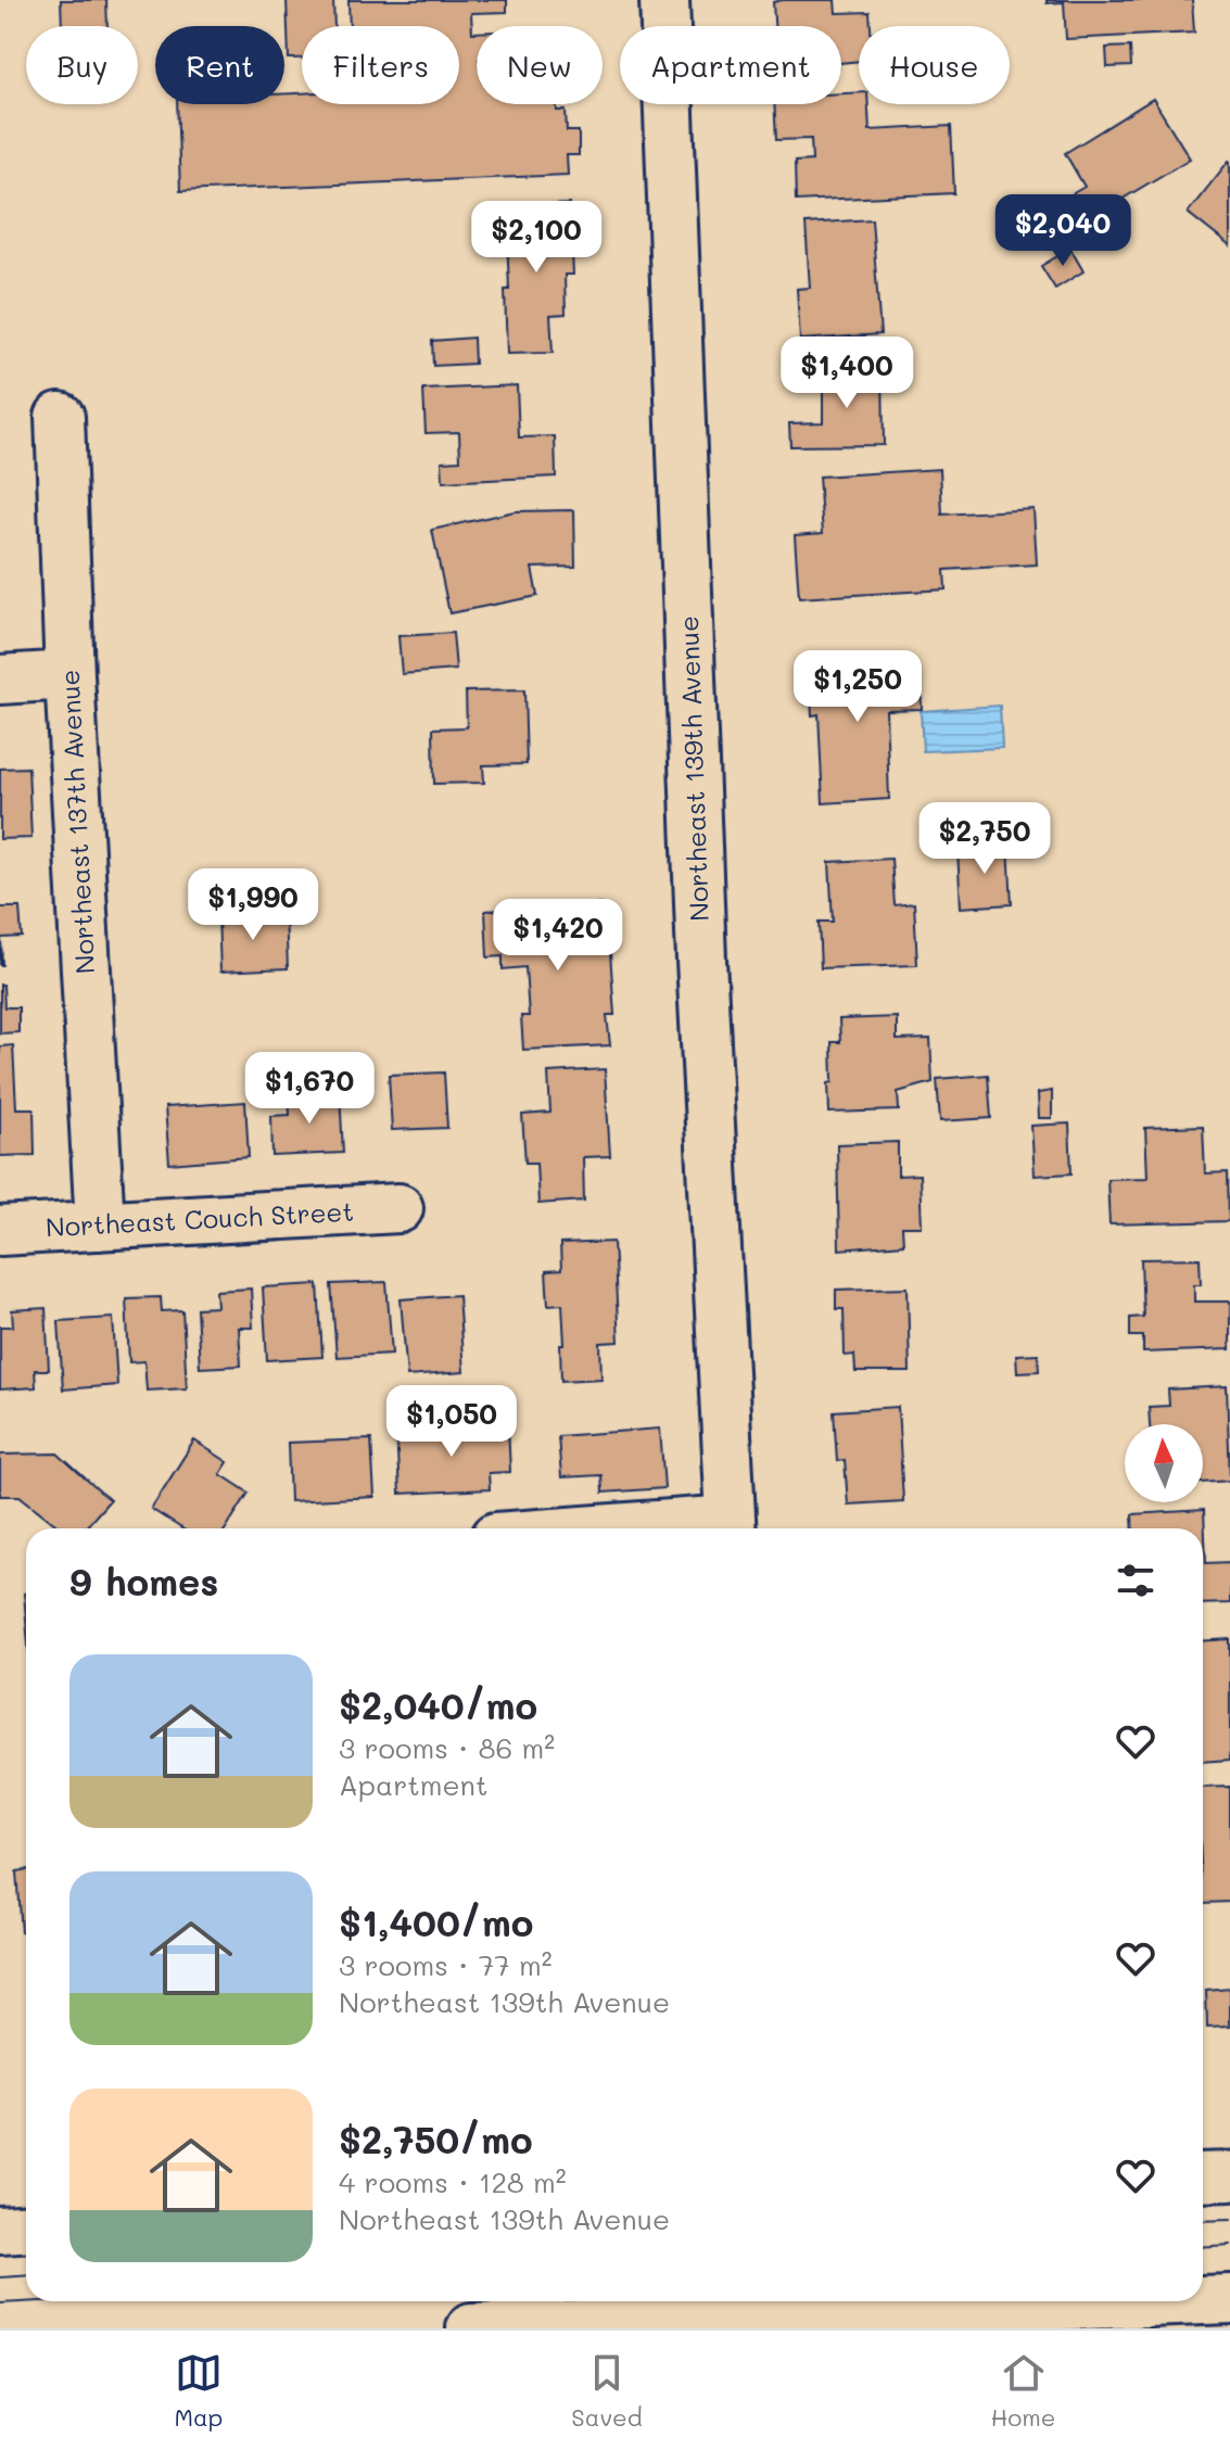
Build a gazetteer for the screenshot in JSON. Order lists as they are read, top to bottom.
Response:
{
  "streets": {
    "street": ["Northeast 139th Avenue", "Northeast 137th Avenue", "Northeast Couch Street"]
  },
  "crossings": [
    ["Northeast 137th Avenue", "Northeast Couch Street"]
  ],
  "north": "top",
  "page": {
    "chip": [
      "Buy",
      "Rent",
      "Filters",
      "New",
      "Apartment",
      "House"
    ],
    "price": [
      "$2,040",
      "$2,100",
      "$1,400",
      "$1,250",
      "$2,750",
      "$1,990",
      "$1,420",
      "$1,670",
      "$1,050"
    ],
    "heading": "9 homes",
    "list": [
      {
        "name": "$2,040/mo",
        "note": "3 rooms · 86 m² · Apartment"
      },
      {
        "name": "$1,400/mo",
        "note": "3 rooms · 77 m² · Northeast 139th Avenue"
      },
      {
        "name": "$2,750/mo",
        "note": "4 rooms · 128 m² · Northeast 139th Avenue"
      }
    ],
    "tabs": ["Map", "Saved", "Home"]
  }
}
